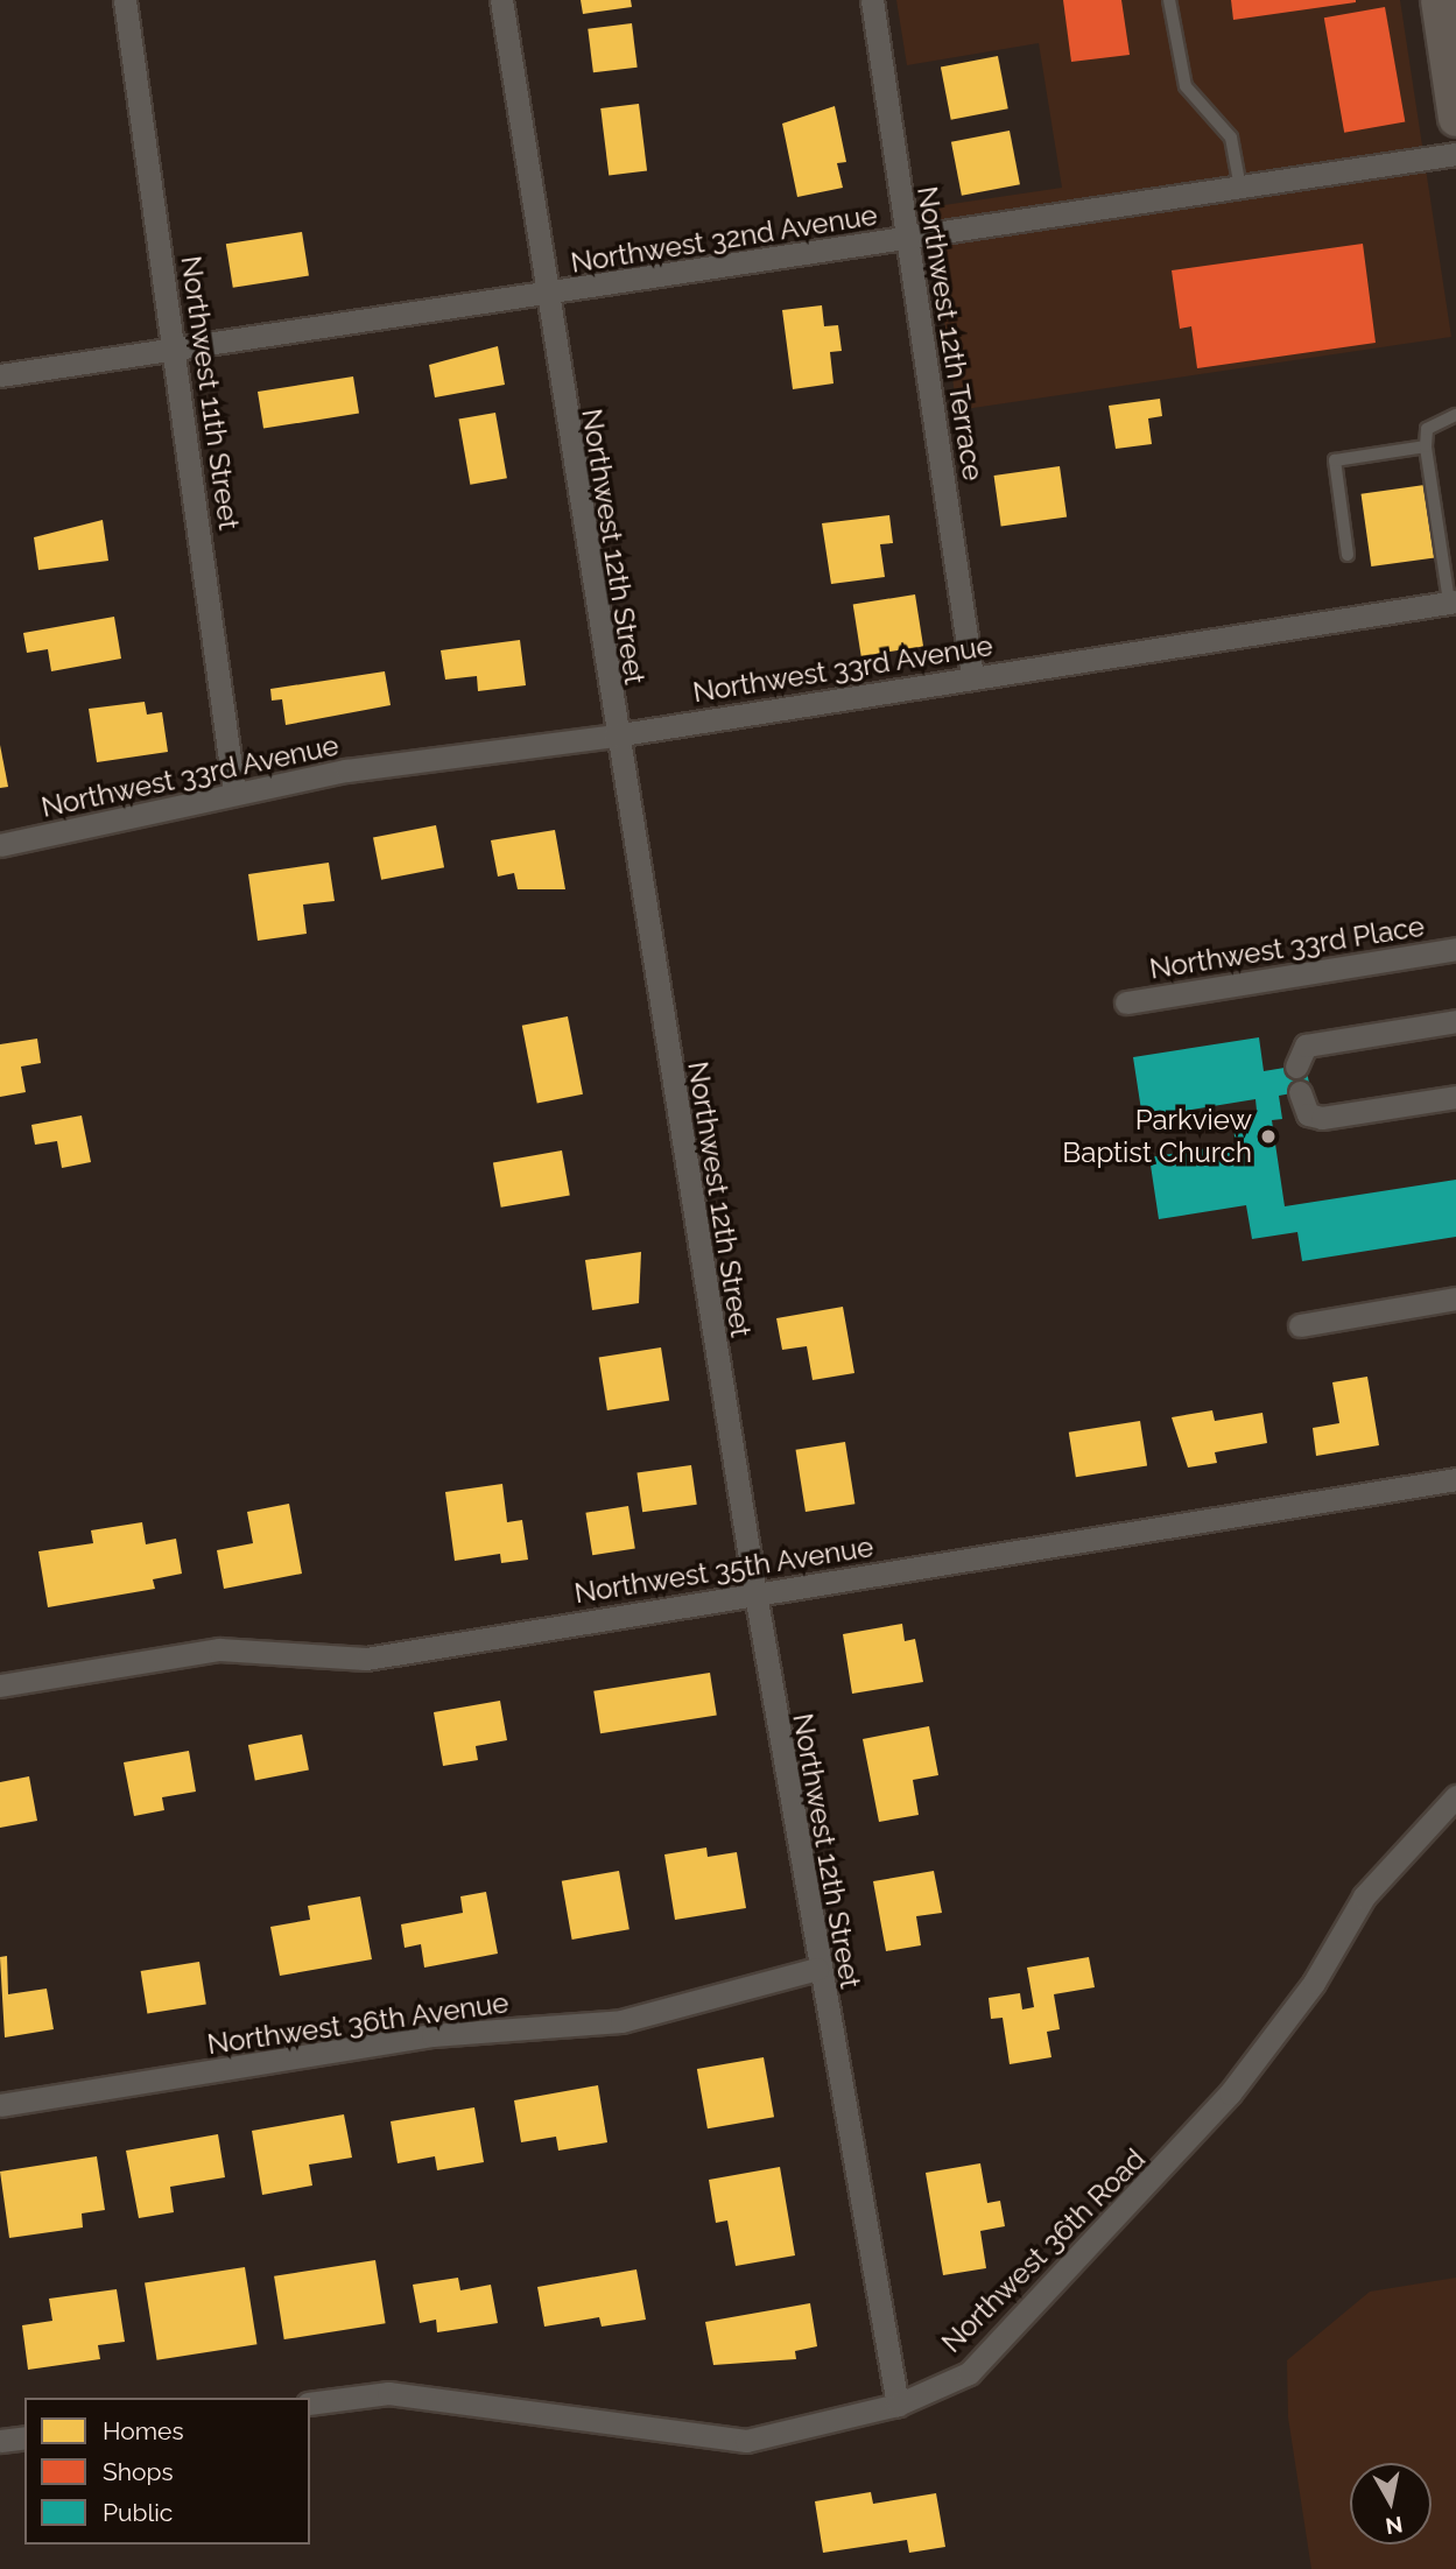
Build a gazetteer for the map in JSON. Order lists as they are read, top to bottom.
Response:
{
  "streets": {
    "street": [
      "Northwest 32nd Avenue",
      "Northwest 12th Terrace",
      "Northwest 11th Street",
      "Northwest 12th Street",
      "Northwest 33rd Avenue",
      "Northwest 33rd Place",
      "Northwest 35th Avenue",
      "Northwest 36th Avenue",
      "Northwest 36th Road"
    ]
  },
  "crossings": [
    ["Northwest 32nd Avenue", "Northwest 12th Terrace"],
    ["Northwest 32nd Avenue", "Northwest 11th Street"],
    ["Northwest 32nd Avenue", "Northwest 12th Street"],
    ["Northwest 12th Terrace", "Northwest 33rd Avenue"],
    ["Northwest 11th Street", "Northwest 33rd Avenue"],
    ["Northwest 12th Street", "Northwest 33rd Avenue"],
    ["Northwest 12th Street", "Northwest 35th Avenue"],
    ["Northwest 12th Street", "Northwest 36th Avenue"],
    ["Northwest 12th Street", "Northwest 36th Road"]
  ],
  "places": ["Parkview Baptist Church"],
  "legend": ["Homes", "Shops", "Public"],
  "north": "bottom"
}
